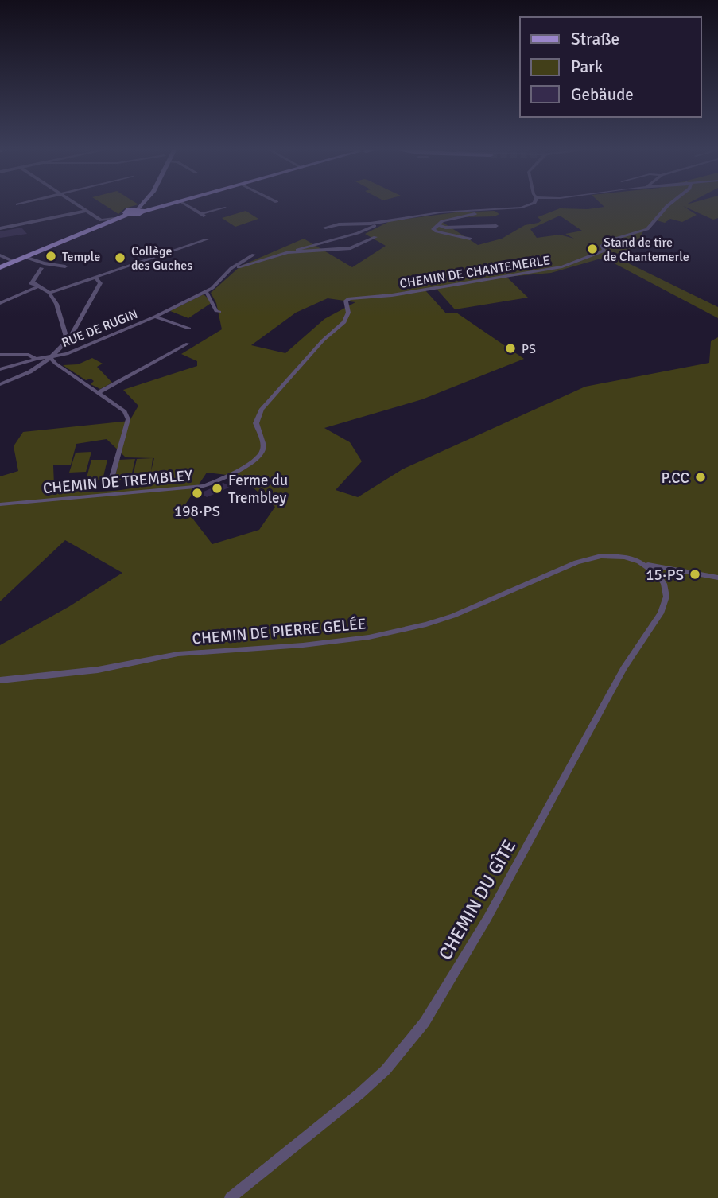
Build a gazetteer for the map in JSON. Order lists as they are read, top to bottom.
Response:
{
  "streets": {
    "street": [
      "CHEMIN DE CHANTEMERLE",
      "RUE DE RUGIN",
      "CHEMIN DE TREMBLEY",
      "CHEMIN DE PIERRE GELÉE",
      "CHEMIN DU GÎTE"
    ]
  },
  "crossings": [
    ["CHEMIN DE CHANTEMERLE", "CHEMIN DE TREMBLEY"],
    ["CHEMIN DE PIERRE GELÉE", "CHEMIN DU GÎTE"]
  ],
  "places": [
    "Stand de tire de Chantemerle",
    "Temple",
    "Collège des Guches",
    "PS",
    "P.CC",
    "Ferme du Trembley",
    "198·PS",
    "15·PS"
  ],
  "legend": ["Straße", "Park", "Gebäude"]
}
